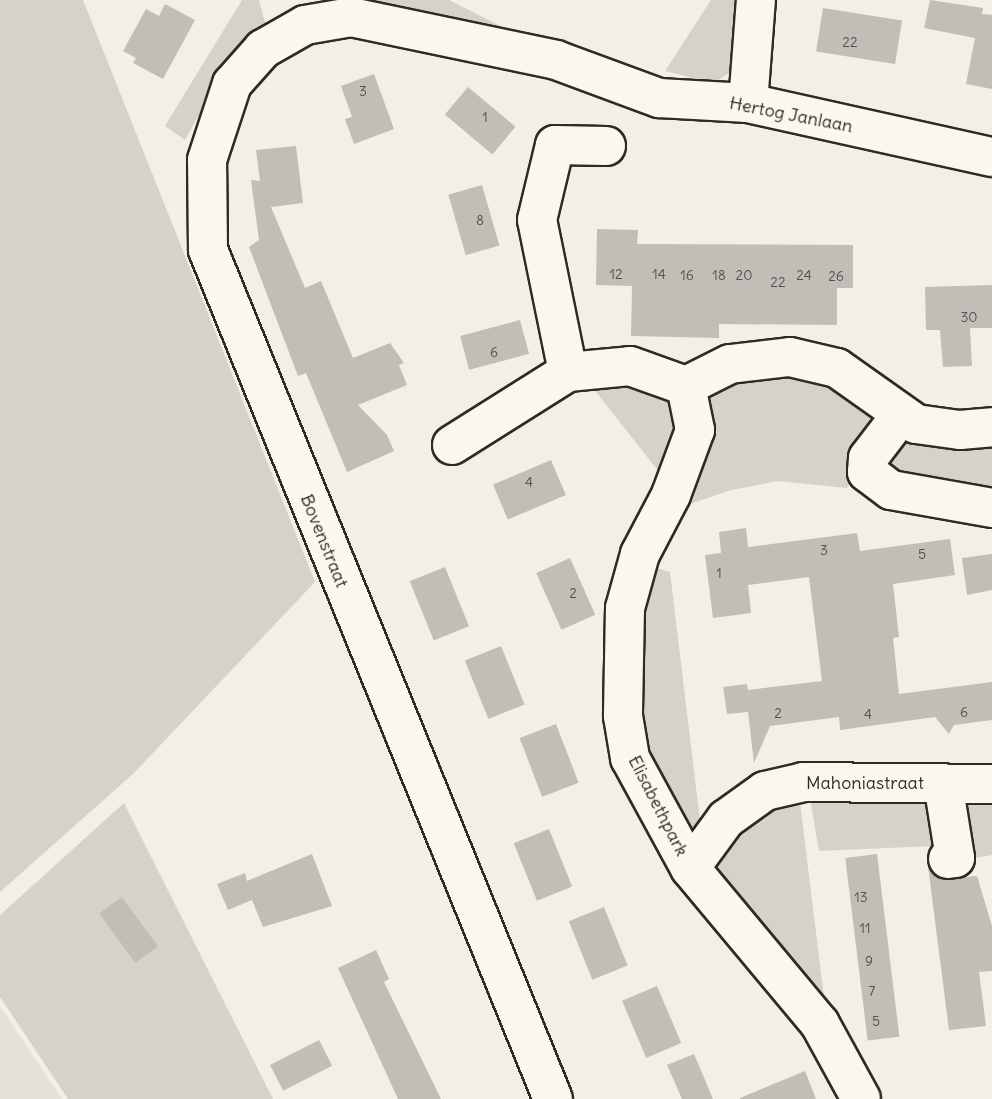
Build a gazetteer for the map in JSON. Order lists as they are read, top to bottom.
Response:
{
  "streets": {
    "street": [
      "Hertog Janlaan",
      "Bovenstraat",
      "Mahoniastraat",
      "Elisabethpark"
    ]
  },
  "crossings": [
    ["Hertog Janlaan", "Bovenstraat"],
    ["Mahoniastraat", "Elisabethpark"]
  ],
  "house_numbers": [
    "22",
    "3",
    "1",
    "8",
    "12",
    "14",
    "16",
    "18",
    "20",
    "24",
    "26",
    "22",
    "30",
    "6",
    "4",
    "3",
    "5",
    "1",
    "2",
    "6",
    "2",
    "4",
    "13",
    "11",
    "9",
    "7",
    "5"
  ]
}
